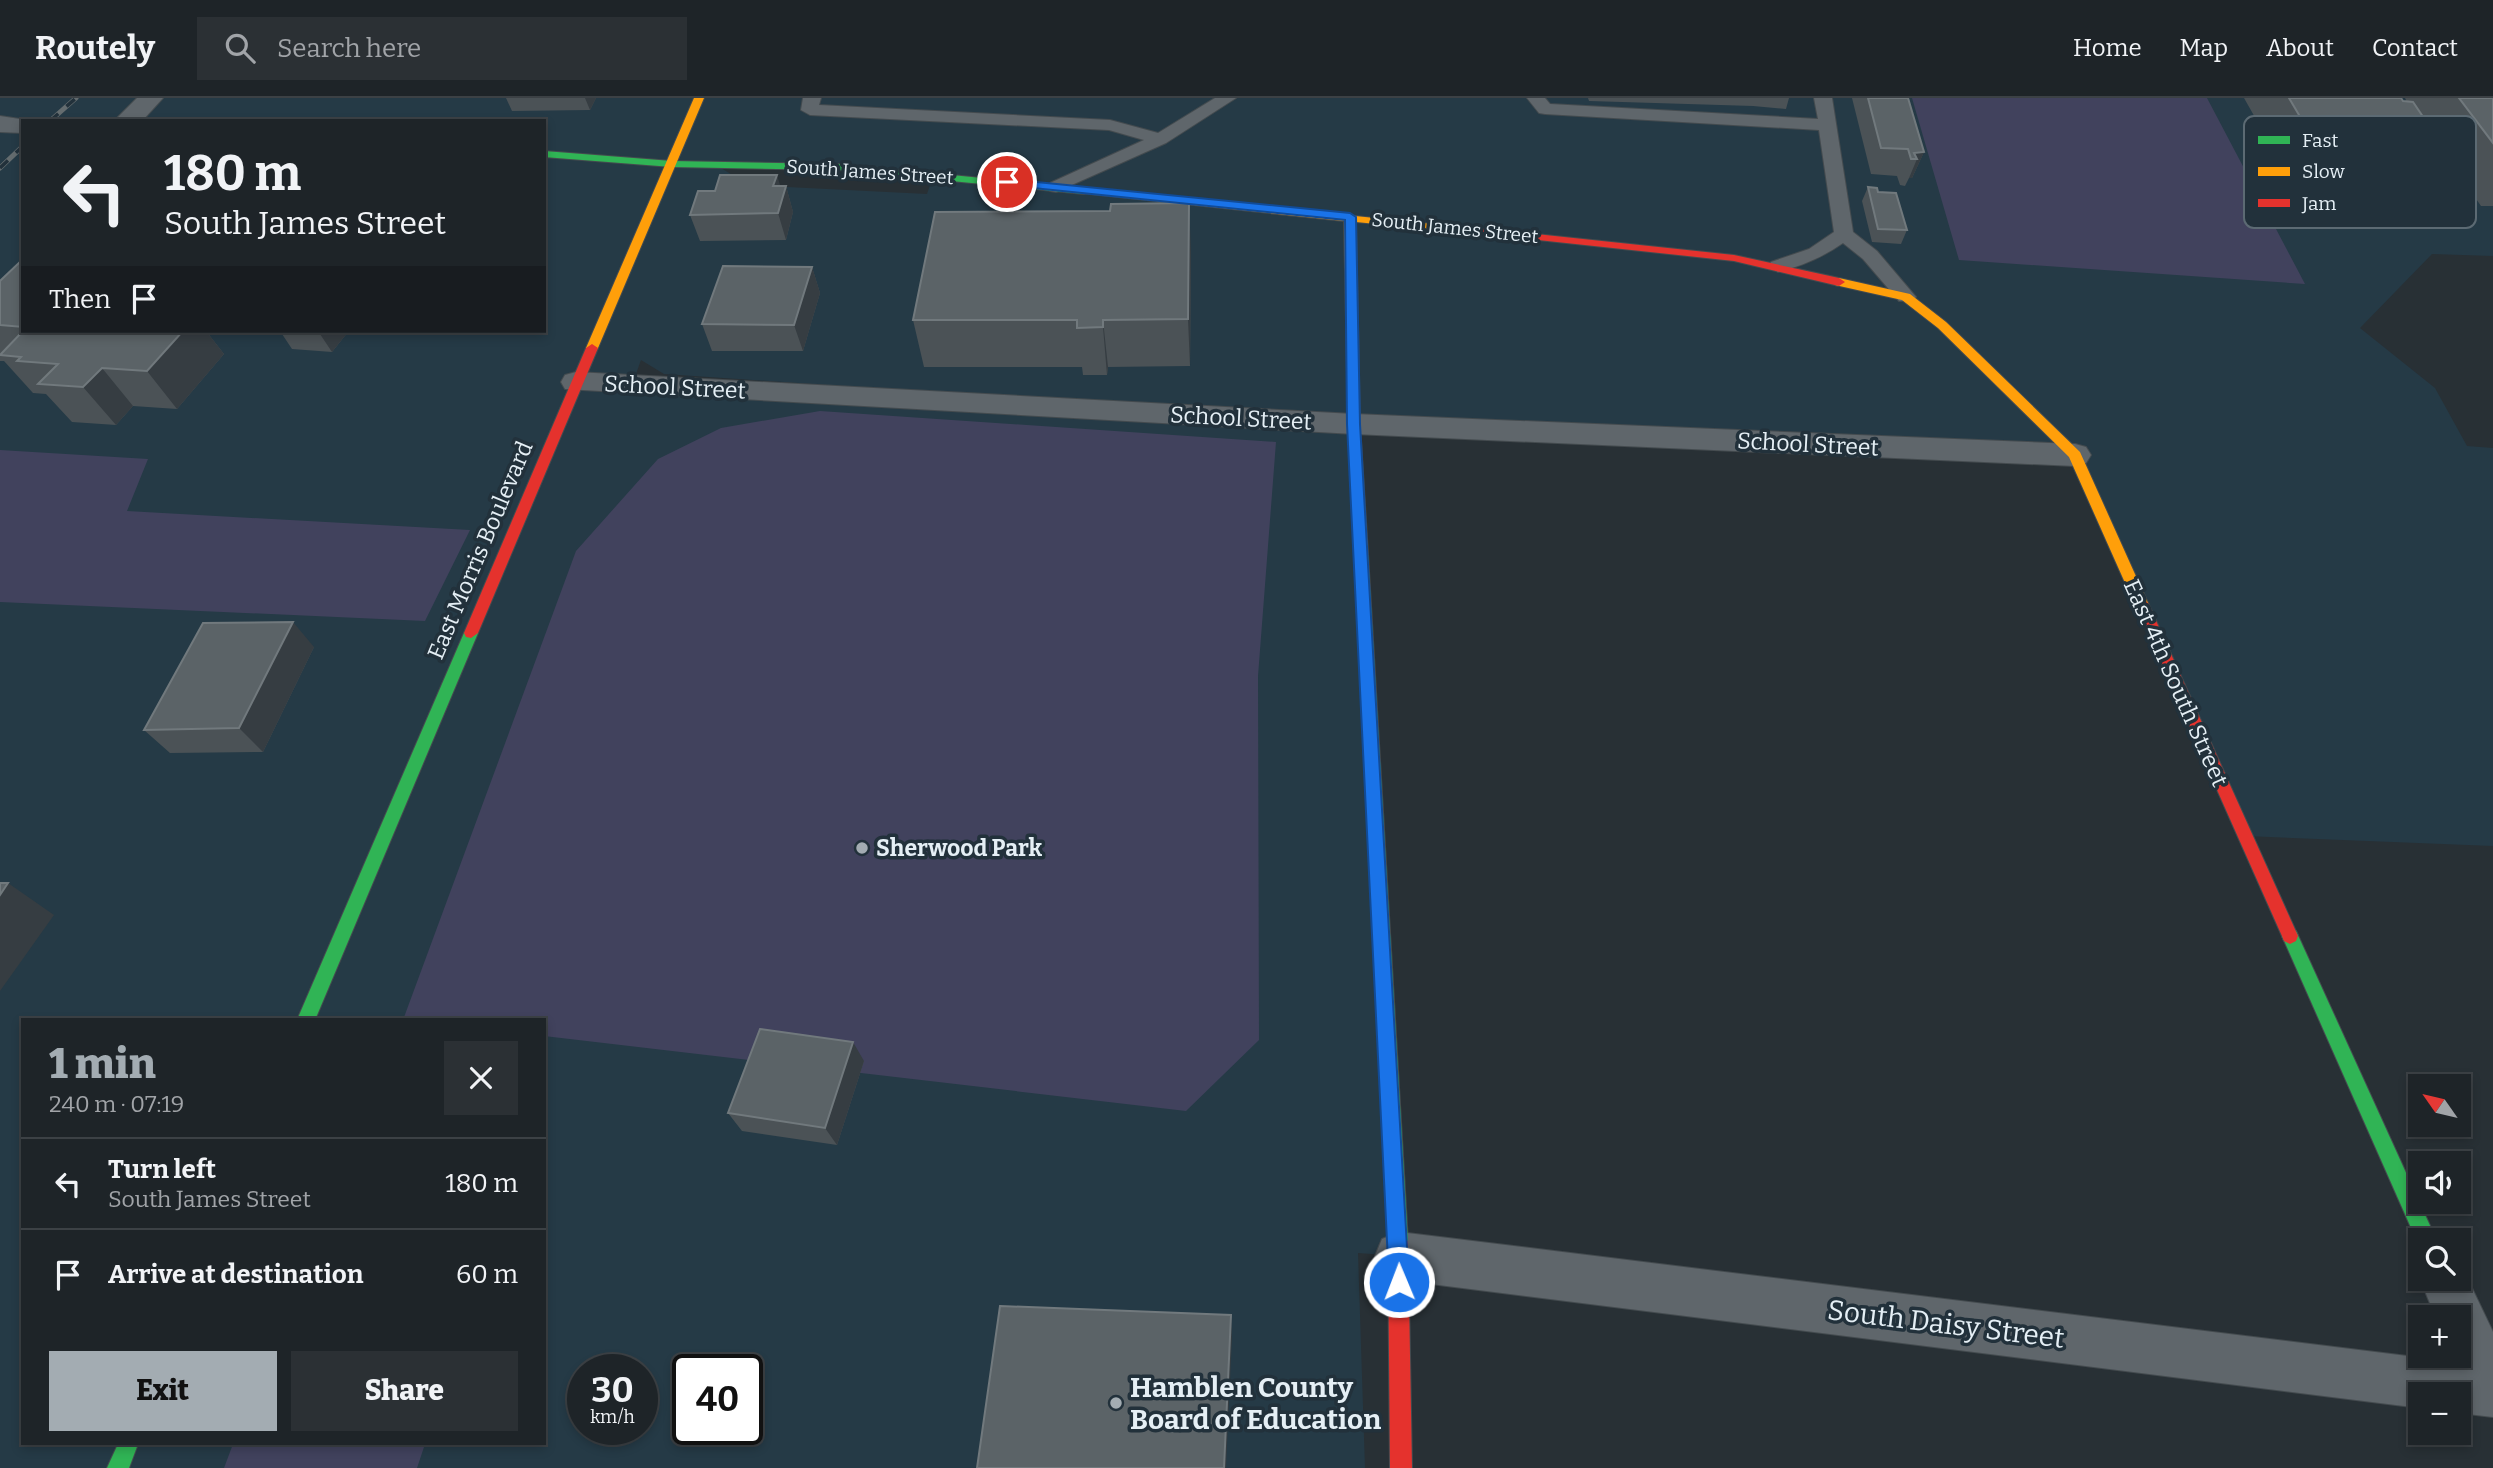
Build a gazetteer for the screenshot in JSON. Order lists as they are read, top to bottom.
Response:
{
  "streets": {
    "street": [
      "South James Street",
      "School Street",
      "East Morris Boulevard",
      "East 4th South Street",
      "South Daisy Street"
    ]
  },
  "crossings": [
    ["South James Street", "East Morris Boulevard"],
    ["South James Street", "East 4th South Street"],
    ["School Street", "East Morris Boulevard"],
    ["School Street", "East 4th South Street"]
  ],
  "places": ["Sherwood Park", "Hamblen County Board of Education"],
  "legend": ["Fast", "Slow", "Jam"],
  "north": "top left",
  "page": {
    "header": "Routely",
    "search": "Search here",
    "nav": [
      "Home",
      "Map",
      "About",
      "Contact"
    ],
    "turn": ["180 m", "South James Street"],
    "then": "Then",
    "heading": ["1 min", "240 m · 07:19"],
    "map_buttons": ["+", "−"],
    "list": [
      {
        "name": "Turn left",
        "note": "South James Street",
        "value": "180 m"
      },
      {
        "name": "Arrive at destination",
        "value": "60 m"
      }
    ],
    "buttons": ["Exit", "Share"],
    "speed": "30 km/h",
    "limit": "40"
  }
}
